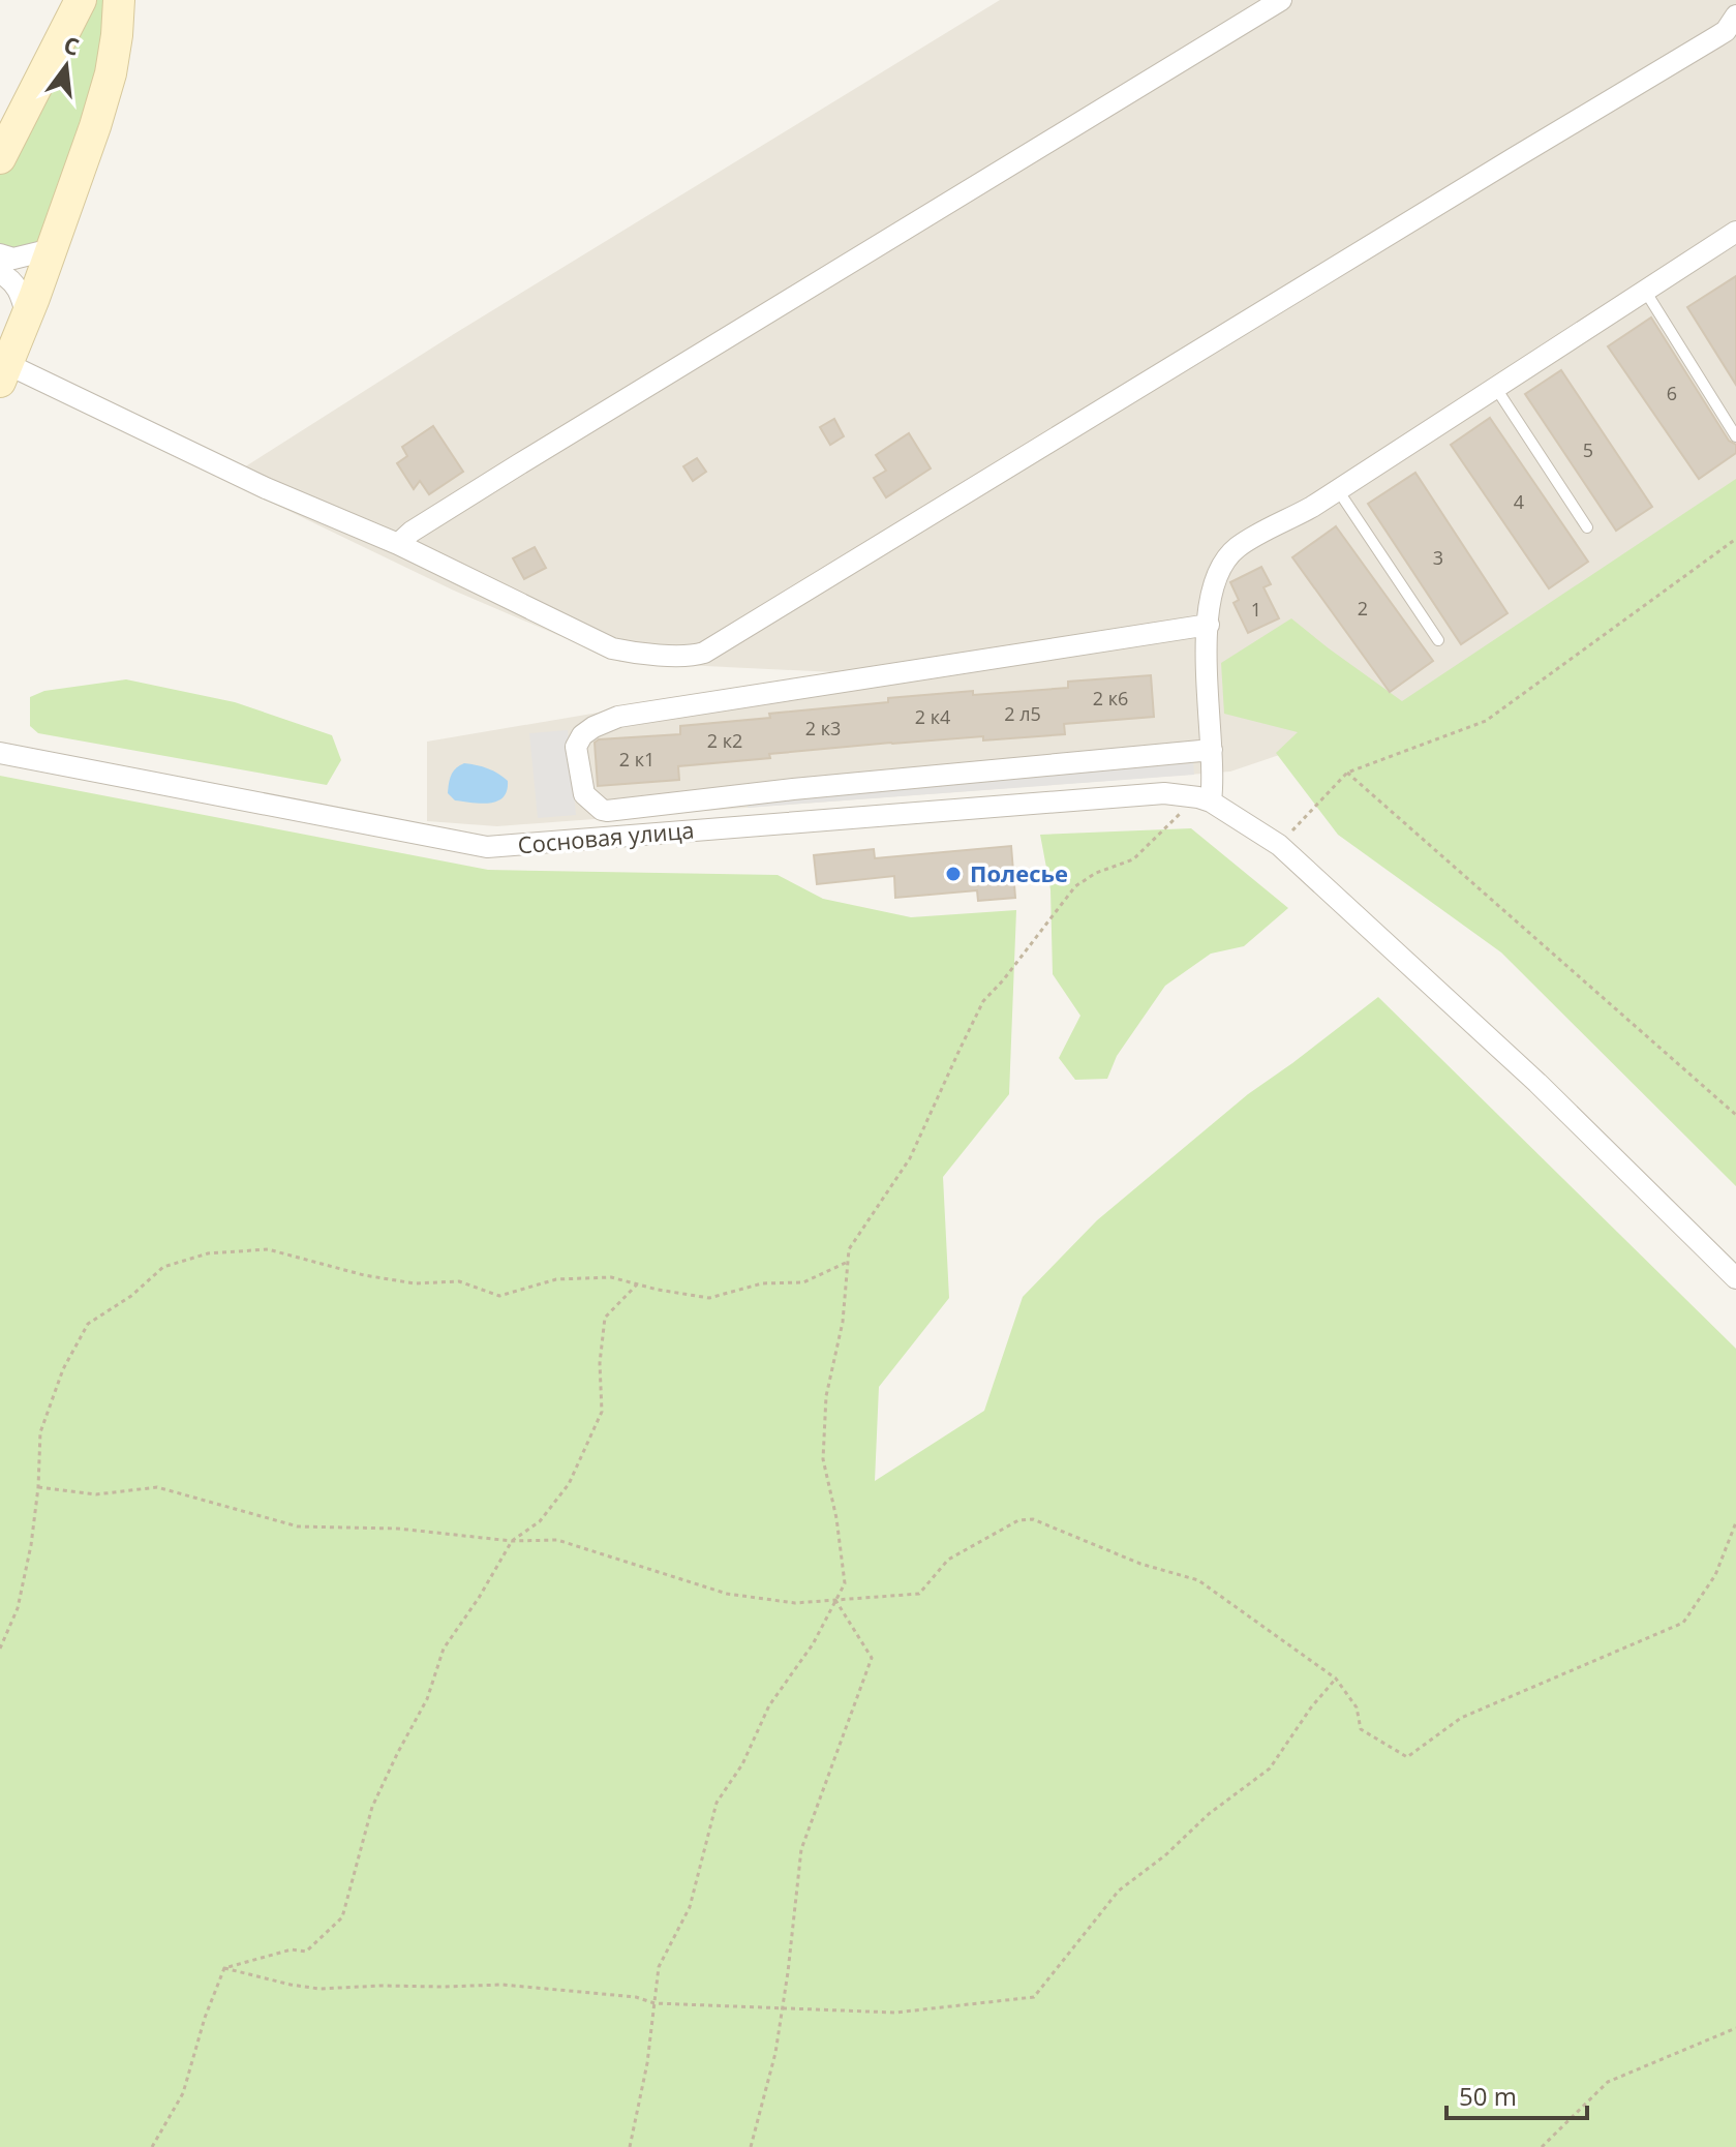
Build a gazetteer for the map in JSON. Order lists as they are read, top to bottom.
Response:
{
  "streets": {
    "street": ["Сосновая улица"]
  },
  "places": ["Полесье"],
  "house_numbers": [
    "6",
    "5",
    "4",
    "3",
    "2",
    "1",
    "2 к6",
    "2 л5",
    "2 к4",
    "2 к3",
    "2 к2",
    "2 к1"
  ],
  "scale_bar": "50 m",
  "north": "top"
}
